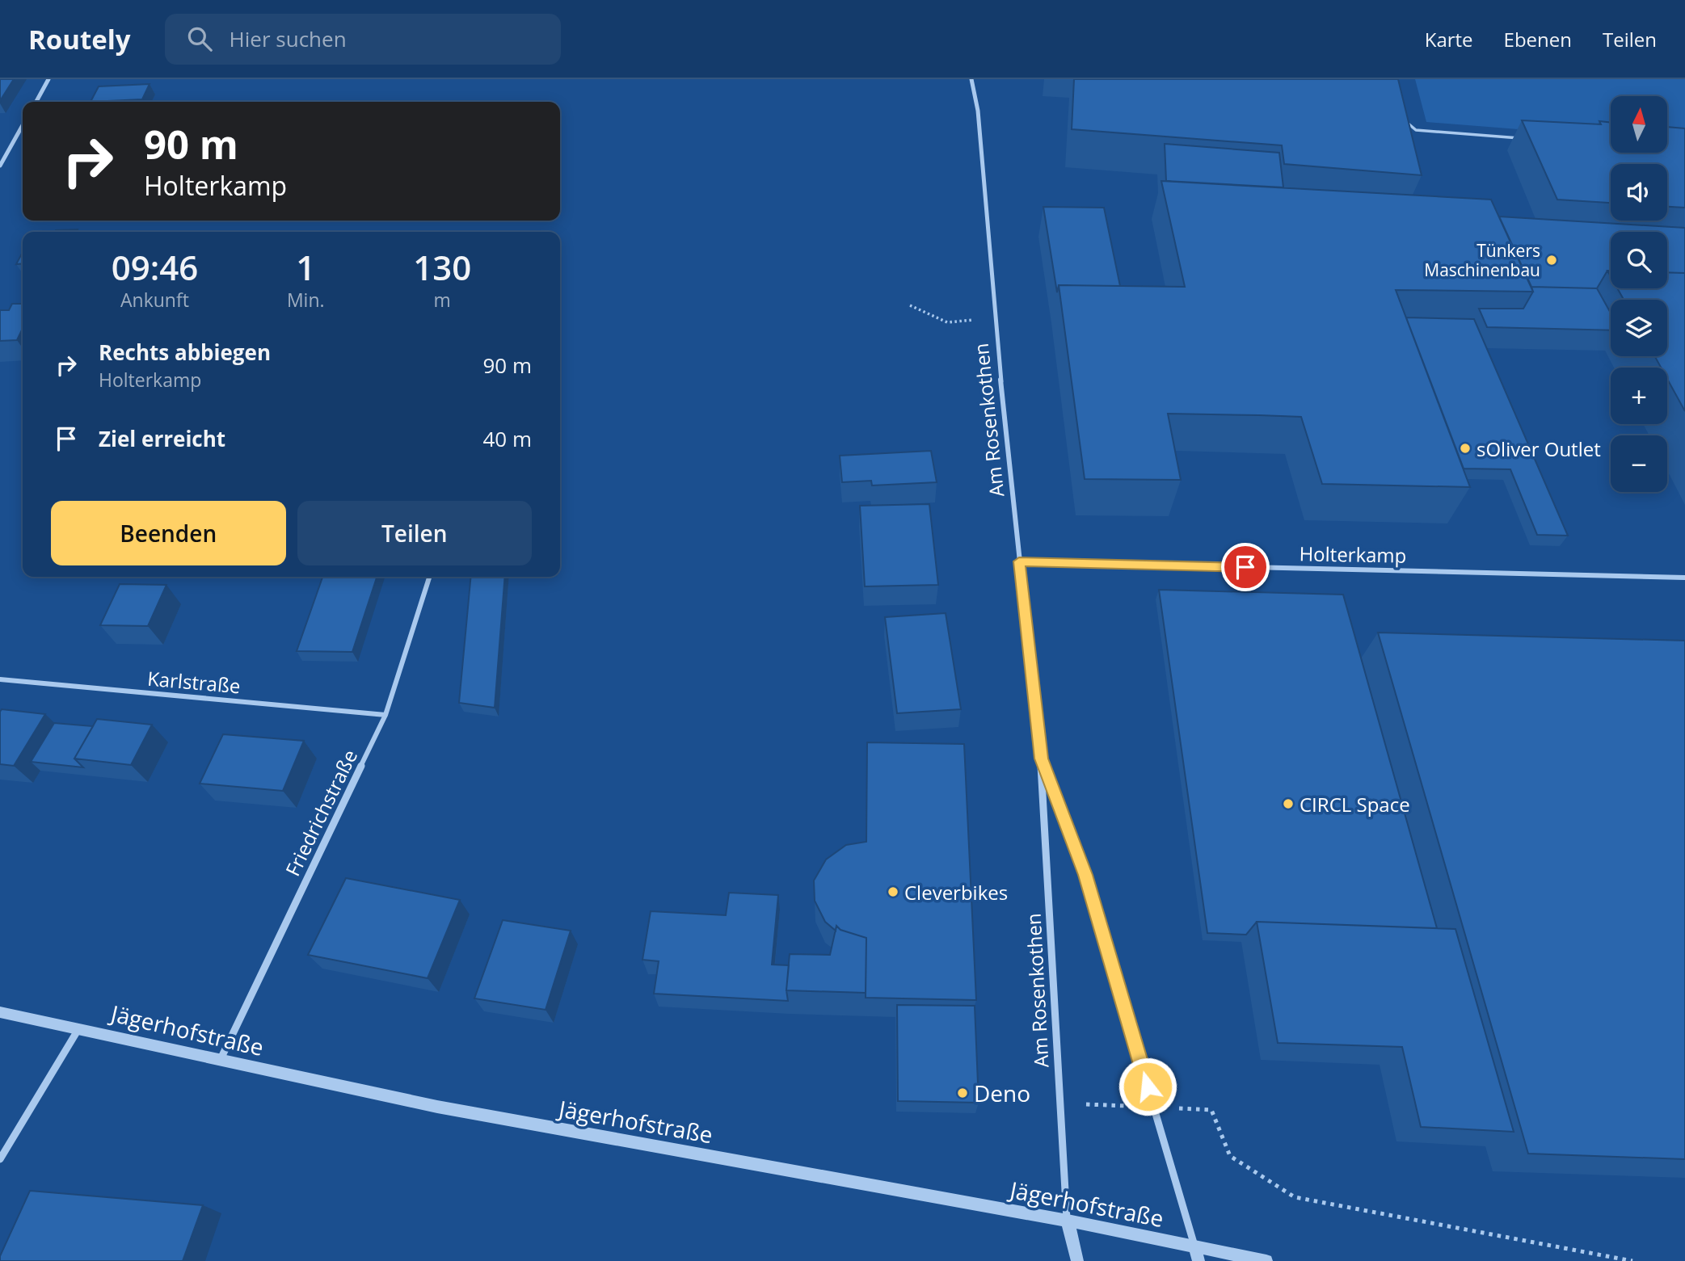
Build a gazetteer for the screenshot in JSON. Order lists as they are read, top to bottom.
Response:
{
  "streets": {
    "street": [
      "Am Rosenkothen",
      "Holterkamp",
      "Karlstraße",
      "Friedrichstraße",
      "Jägerhofstraße"
    ]
  },
  "crossings": [
    ["Am Rosenkothen", "Holterkamp"],
    ["Am Rosenkothen", "Jägerhofstraße"],
    ["Karlstraße", "Friedrichstraße"],
    ["Friedrichstraße", "Jägerhofstraße"]
  ],
  "places": [
    "Tünkers Maschinenbau",
    "sOliver Outlet",
    "CIRCL Space",
    "Cleverbikes",
    "Deno"
  ],
  "north": "top",
  "page": {
    "header": "Routely",
    "search": "Hier suchen",
    "nav": ["Karte", "Ebenen", "Teilen"],
    "map_buttons": ["+", "−"],
    "turn": ["90 m", "Holterkamp"],
    "eta": [
      "09:46",
      "Ankunft",
      "1",
      "Min.",
      "130",
      "m"
    ],
    "list": [
      {
        "name": "Rechts abbiegen",
        "note": "Holterkamp",
        "value": "90 m"
      },
      {
        "name": "Ziel erreicht",
        "value": "40 m"
      }
    ],
    "buttons": ["Beenden", "Teilen"]
  }
}
